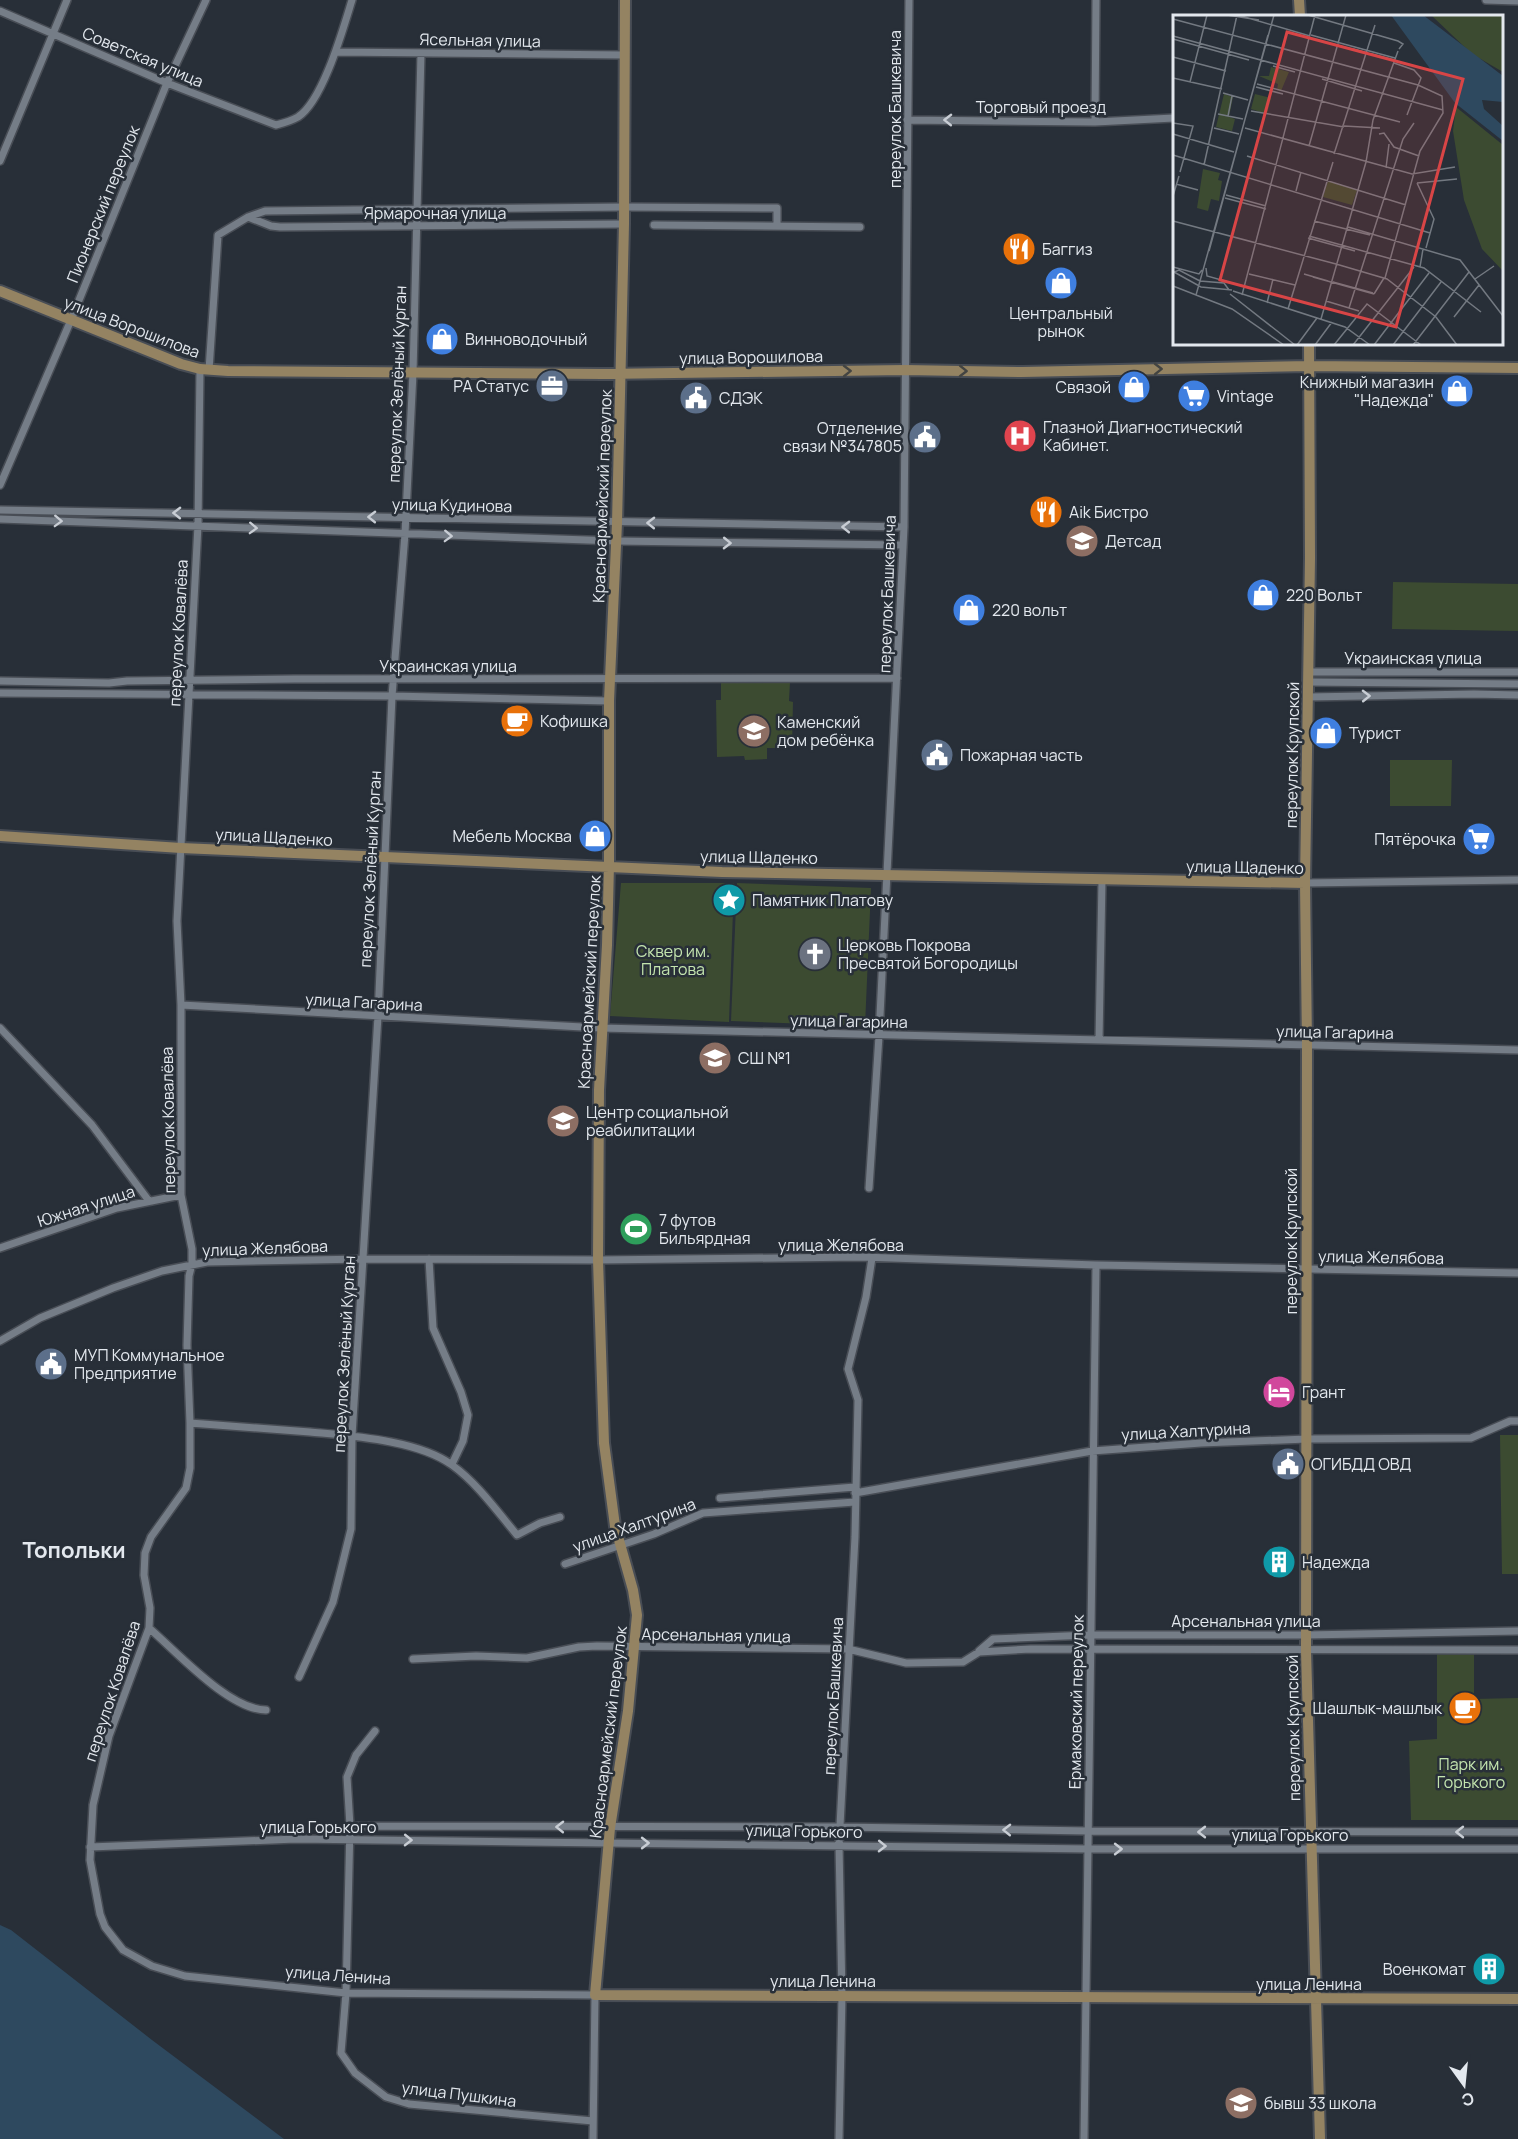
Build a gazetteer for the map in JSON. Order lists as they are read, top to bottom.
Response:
{
  "streets": {
    "street": [
      "Ясельная улица",
      "Советская улица",
      "Торговый проезд",
      "переулок Башкевича",
      "Пионерский переулок",
      "Ярмарочная улица",
      "улица Ворошилова",
      "переулок Зелёный Курган",
      "Красноармейский переулок",
      "улица Кудинова",
      "переулок Ковалёва",
      "Украинская улица",
      "переулок Крупской",
      "улица Щаденко",
      "улица Гагарина",
      "Южная улица",
      "улица Желябова",
      "улица Халтурина",
      "Арсенальная улица",
      "Ермаковский переулок",
      "улица Горького",
      "улица Ленина",
      "улица Пушкина"
    ]
  },
  "crossings": [
    ["Ясельная улица", "Советская улица"],
    ["Ясельная улица", "переулок Зелёный Курган"],
    ["Ясельная улица", "Красноармейский переулок"],
    ["Советская улица", "Пионерский переулок"],
    ["Торговый проезд", "переулок Башкевича"],
    ["переулок Башкевича", "улица Ворошилова"],
    ["переулок Башкевича", "улица Кудинова"],
    ["переулок Башкевича", "Украинская улица"],
    ["переулок Башкевича", "улица Щаденко"],
    ["переулок Башкевича", "улица Гагарина"],
    ["переулок Башкевича", "улица Желябова"],
    ["переулок Башкевича", "улица Халтурина"],
    ["переулок Башкевича", "Арсенальная улица"],
    ["переулок Башкевича", "улица Горького"],
    ["переулок Башкевича", "улица Ленина"],
    ["Пионерский переулок", "улица Ворошилова"],
    ["Ярмарочная улица", "переулок Зелёный Курган"],
    ["Ярмарочная улица", "Красноармейский переулок"],
    ["Ярмарочная улица", "переулок Ковалёва"],
    ["улица Ворошилова", "переулок Зелёный Курган"],
    ["улица Ворошилова", "Красноармейский переулок"],
    ["улица Ворошилова", "переулок Ковалёва"],
    ["улица Ворошилова", "переулок Крупской"],
    ["переулок Зелёный Курган", "улица Кудинова"],
    ["переулок Зелёный Курган", "Украинская улица"],
    ["переулок Зелёный Курган", "улица Щаденко"],
    ["переулок Зелёный Курган", "улица Гагарина"],
    ["переулок Зелёный Курган", "улица Желябова"],
    ["переулок Зелёный Курган", "улица Халтурина"],
    ["Красноармейский переулок", "улица Кудинова"],
    ["Красноармейский переулок", "Украинская улица"],
    ["Красноармейский переулок", "улица Щаденко"],
    ["Красноармейский переулок", "улица Гагарина"],
    ["Красноармейский переулок", "улица Желябова"],
    ["Красноармейский переулок", "улица Халтурина"],
    ["Красноармейский переулок", "Арсенальная улица"],
    ["Красноармейский переулок", "улица Горького"],
    ["Красноармейский переулок", "улица Ленина"],
    ["Красноармейский переулок", "улица Пушкина"],
    ["улица Кудинова", "переулок Ковалёва"],
    ["переулок Ковалёва", "Украинская улица"],
    ["переулок Ковалёва", "улица Щаденко"],
    ["переулок Ковалёва", "улица Гагарина"],
    ["переулок Ковалёва", "Южная улица"],
    ["переулок Ковалёва", "улица Желябова"],
    ["переулок Ковалёва", "улица Халтурина"],
    ["переулок Ковалёва", "улица Горького"],
    ["переулок Ковалёва", "улица Ленина"],
    ["Украинская улица", "переулок Крупской"],
    ["переулок Крупской", "улица Щаденко"],
    ["переулок Крупской", "улица Гагарина"],
    ["переулок Крупской", "улица Желябова"],
    ["переулок Крупской", "улица Халтурина"],
    ["переулок Крупской", "Арсенальная улица"],
    ["переулок Крупской", "улица Горького"],
    ["переулок Крупской", "улица Ленина"],
    ["улица Желябова", "Ермаковский переулок"],
    ["улица Халтурина", "Ермаковский переулок"],
    ["Арсенальная улица", "Ермаковский переулок"],
    ["Ермаковский переулок", "улица Горького"],
    ["Ермаковский переулок", "улица Ленина"],
    ["улица Горького", "улица Ленина"],
    ["улица Ленина", "улица Пушкина"]
  ],
  "one_way": ["Торговый проезд", "улица Ворошилова"],
  "districts": ["Топольки"],
  "parks": ["Сквер им. Платова", "Парк им. Горького"],
  "places": {
    "restaurant": ["Баггиз", "Aik Бистро"],
    "shop": [
      "Центральный рынок",
      "Винноводочный",
      "Связой",
      "Книжный магазин \"Надежда\"",
      "220 Вольт",
      "220 вольт",
      "Турист",
      "Мебель Москва"
    ],
    "office": ["РА Статус"],
    "supermarket": ["Vintage", "Пятёрочка"],
    "public building": [
      "СДЭК",
      "Отделение связи №347805",
      "Пожарная часть",
      "МУП Коммунальное Предприятие",
      "ОГИБДД ОВД"
    ],
    "hospital": ["Глазной Диагностический Кабинет."],
    "school or university": [
      "Детсад",
      "Каменский дом ребёнка",
      "СШ №1",
      "Центр социальной реабилитации",
      "бывш 33 школа"
    ],
    "cafe": ["Кофишка", "Шашлык-машлык"],
    "place": ["Памятник Платову"],
    "church": ["Церковь Покрова Пресвятой Богородицы"],
    "sports": ["7 футов Бильярдная"],
    "hotel": ["Грант"],
    "building": ["Надежда", "Военкомат"]
  },
  "north": "bottom"
}
